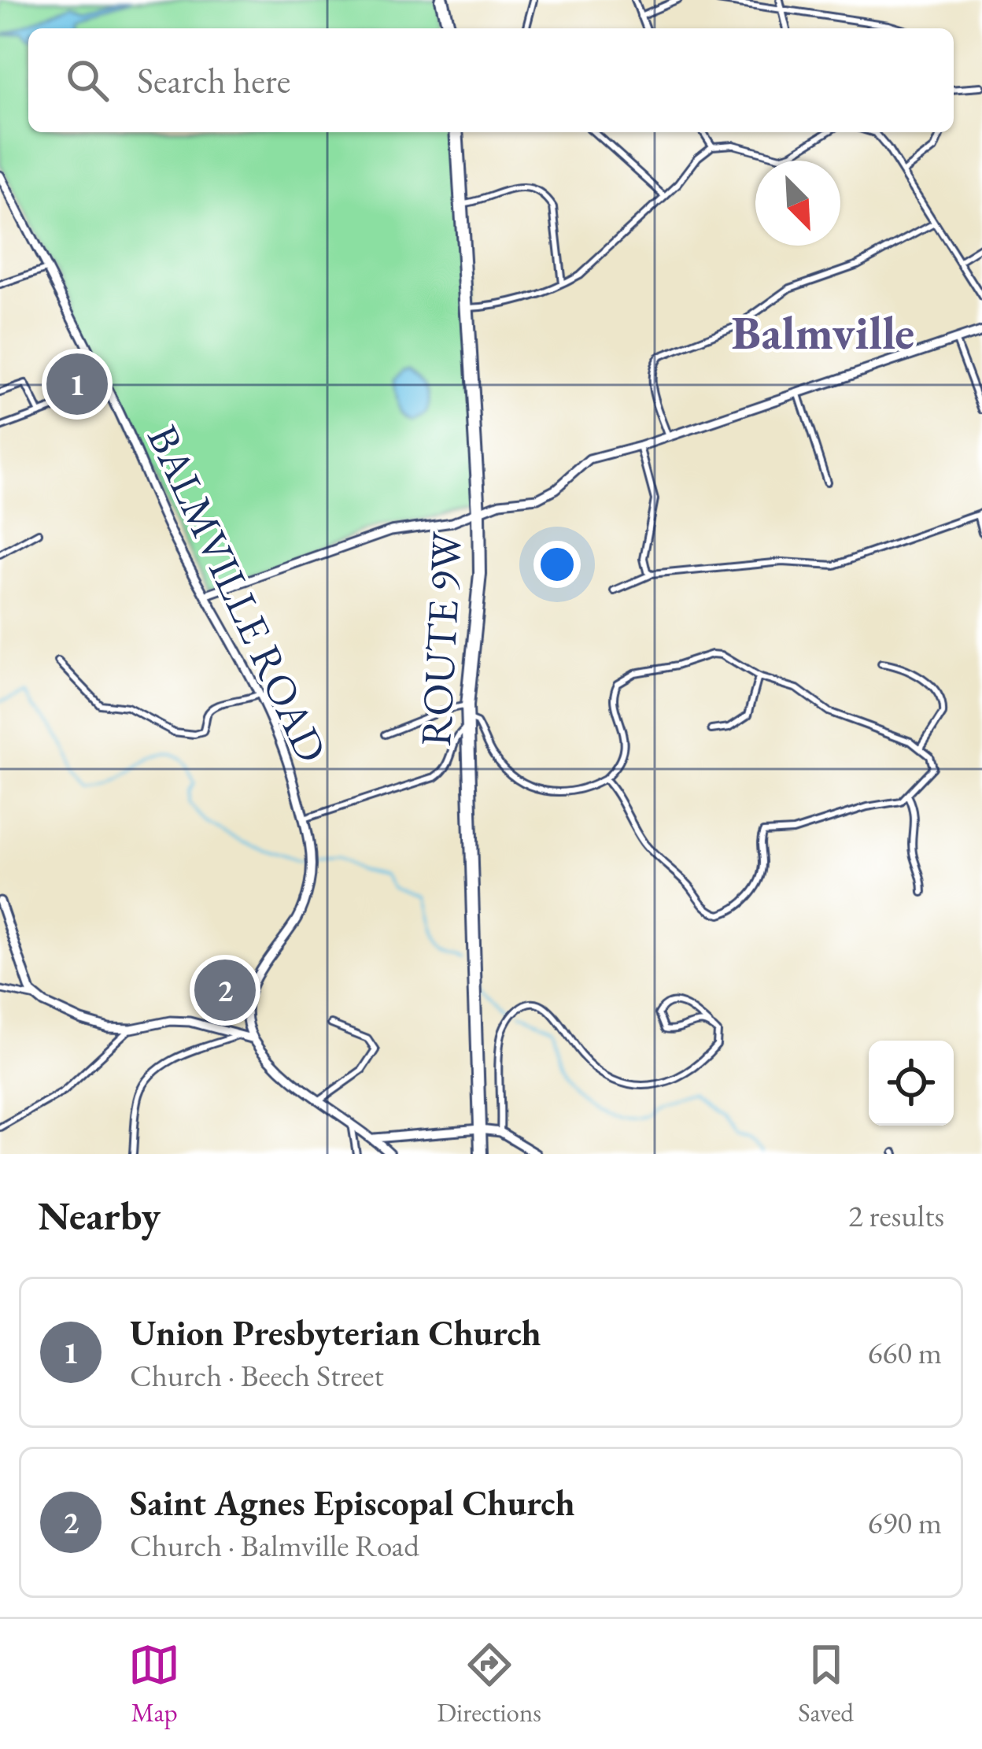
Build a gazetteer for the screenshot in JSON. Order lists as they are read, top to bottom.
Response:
{
  "streets": {
    "highway": ["ROUTE 9W"],
    "street": ["BALMVILLE ROAD"]
  },
  "districts": ["Balmville"],
  "north": "bottom right",
  "page": {
    "search": "Search here",
    "pins": ["1", "2"],
    "heading": ["Nearby", "2 results"],
    "list": [
      {
        "mark": "1",
        "name": "Union Presbyterian Church",
        "note": "Church · Beech Street",
        "value": "660 m"
      },
      {
        "mark": "2",
        "name": "Saint Agnes Episcopal Church",
        "note": "Church · Balmville Road",
        "value": "690 m"
      }
    ],
    "nav": ["Map", "Directions", "Saved"]
  }
}
